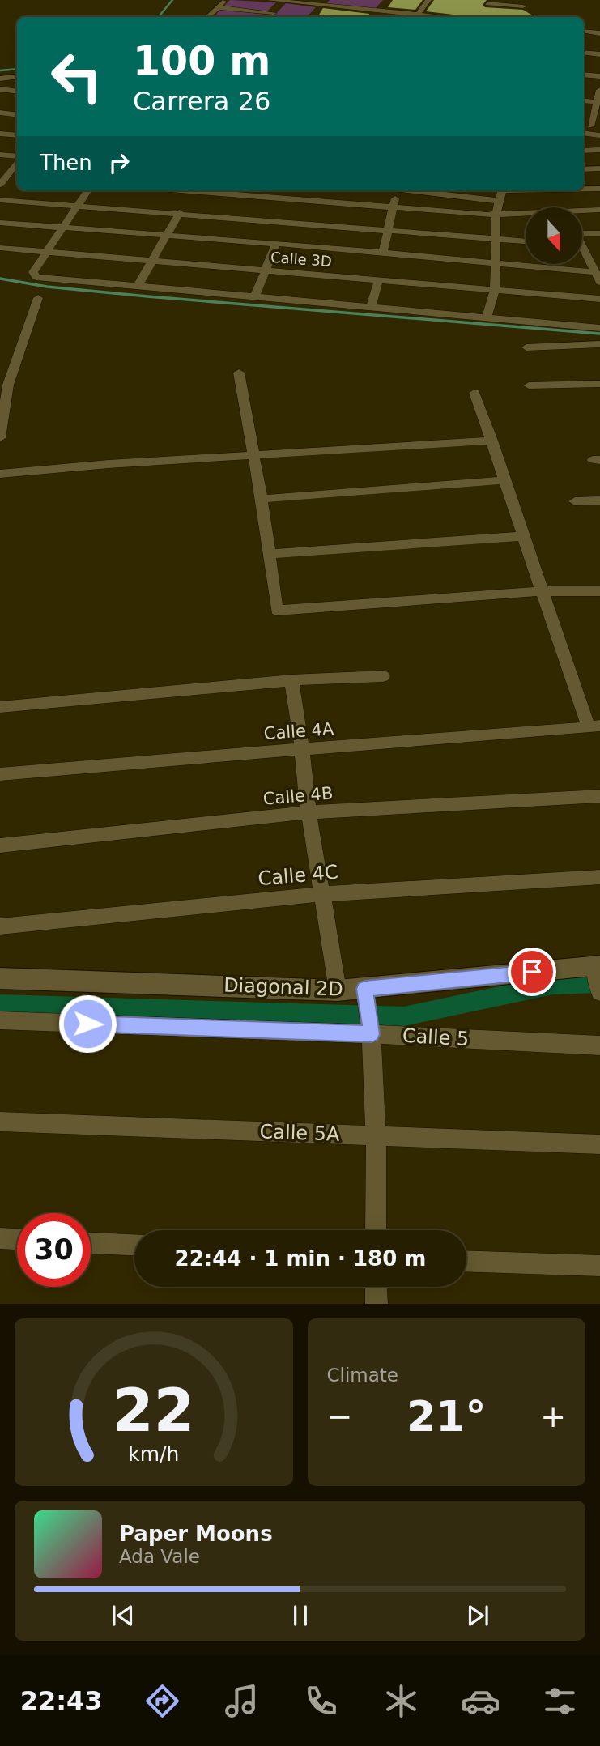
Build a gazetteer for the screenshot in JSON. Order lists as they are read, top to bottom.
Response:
{
  "streets": {
    "street": [
      "Calle 3D",
      "Calle 4A",
      "Calle 4B",
      "Calle 4C",
      "Diagonal 2D",
      "Calle 5",
      "Calle 5A"
    ]
  },
  "north": "bottom",
  "page": {
    "turn": ["100 m", "Carrera 26"],
    "then": "Then",
    "limit": "30",
    "trip": "22:44 · 1 min · 180 m",
    "tile": "Climate",
    "heat": ["−", "21°", "+"],
    "song": ["Paper Moons", "Ada Vale"],
    "tabs": "22:43",
    "gauge": ["22", "km/h"]
  }
}
